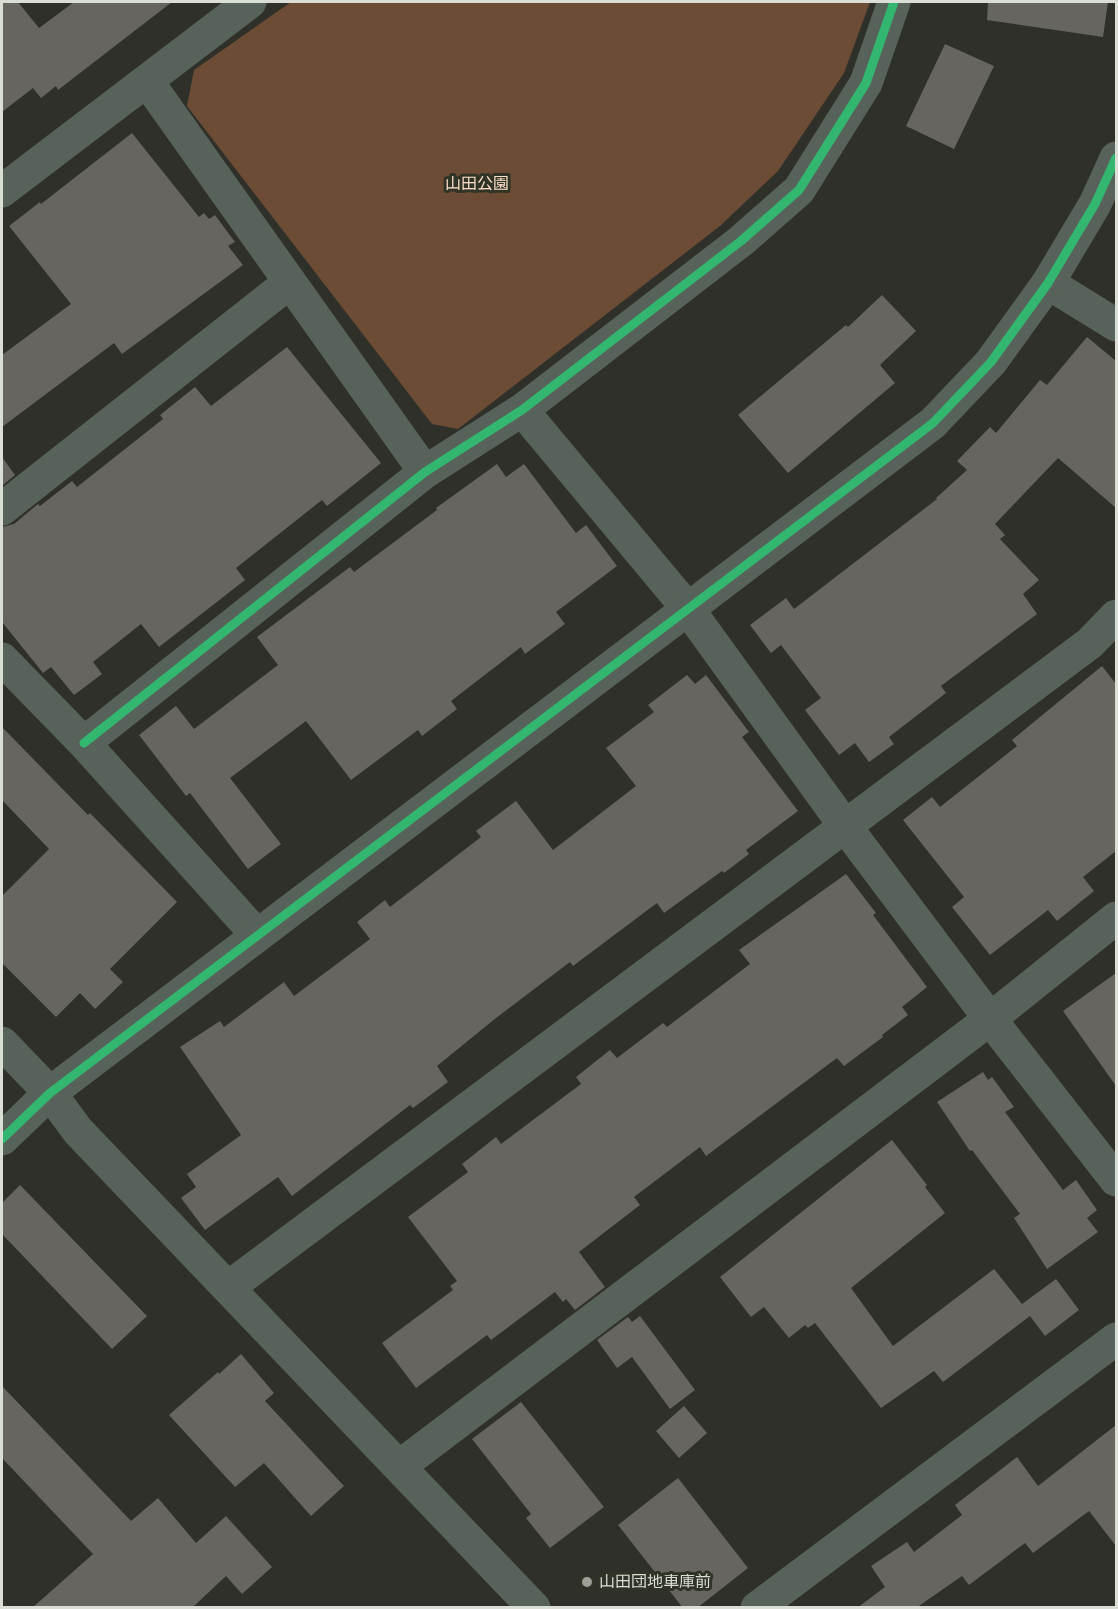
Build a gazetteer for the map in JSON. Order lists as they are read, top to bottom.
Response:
{
  "parks": ["山田公園"],
  "places": ["山田団地車庫前"]
}
